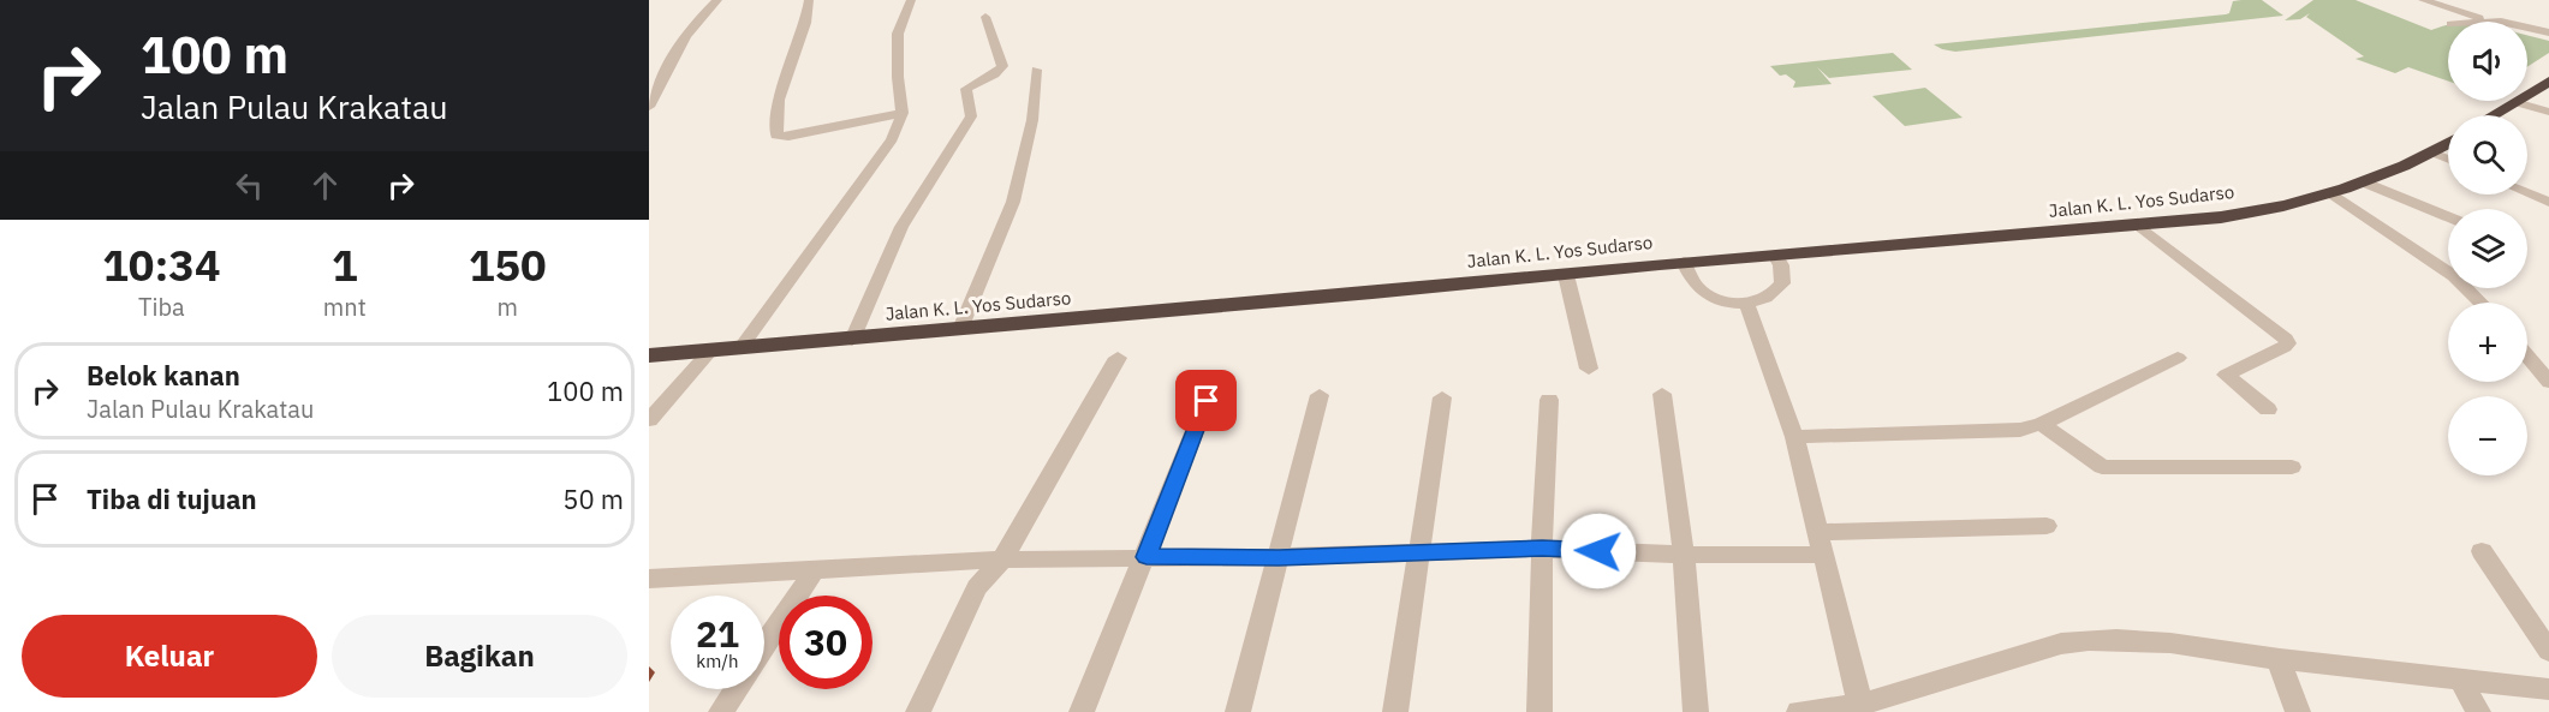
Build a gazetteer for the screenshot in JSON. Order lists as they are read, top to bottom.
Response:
{
  "streets": {
    "highway": ["Jalan K. L. Yos Sudarso"]
  },
  "page": {
    "turn": ["100 m", "Jalan Pulau Krakatau"],
    "map_buttons": ["+", "−"],
    "eta": [
      "10:34",
      "Tiba",
      "1",
      "mnt",
      "150",
      "m"
    ],
    "list": [
      {
        "name": "Belok kanan",
        "note": "Jalan Pulau Krakatau",
        "value": "100 m"
      },
      {
        "name": "Tiba di tujuan",
        "value": "50 m"
      }
    ],
    "speed": "21 km/h",
    "limit": "30",
    "buttons": ["Keluar", "Bagikan"]
  }
}
